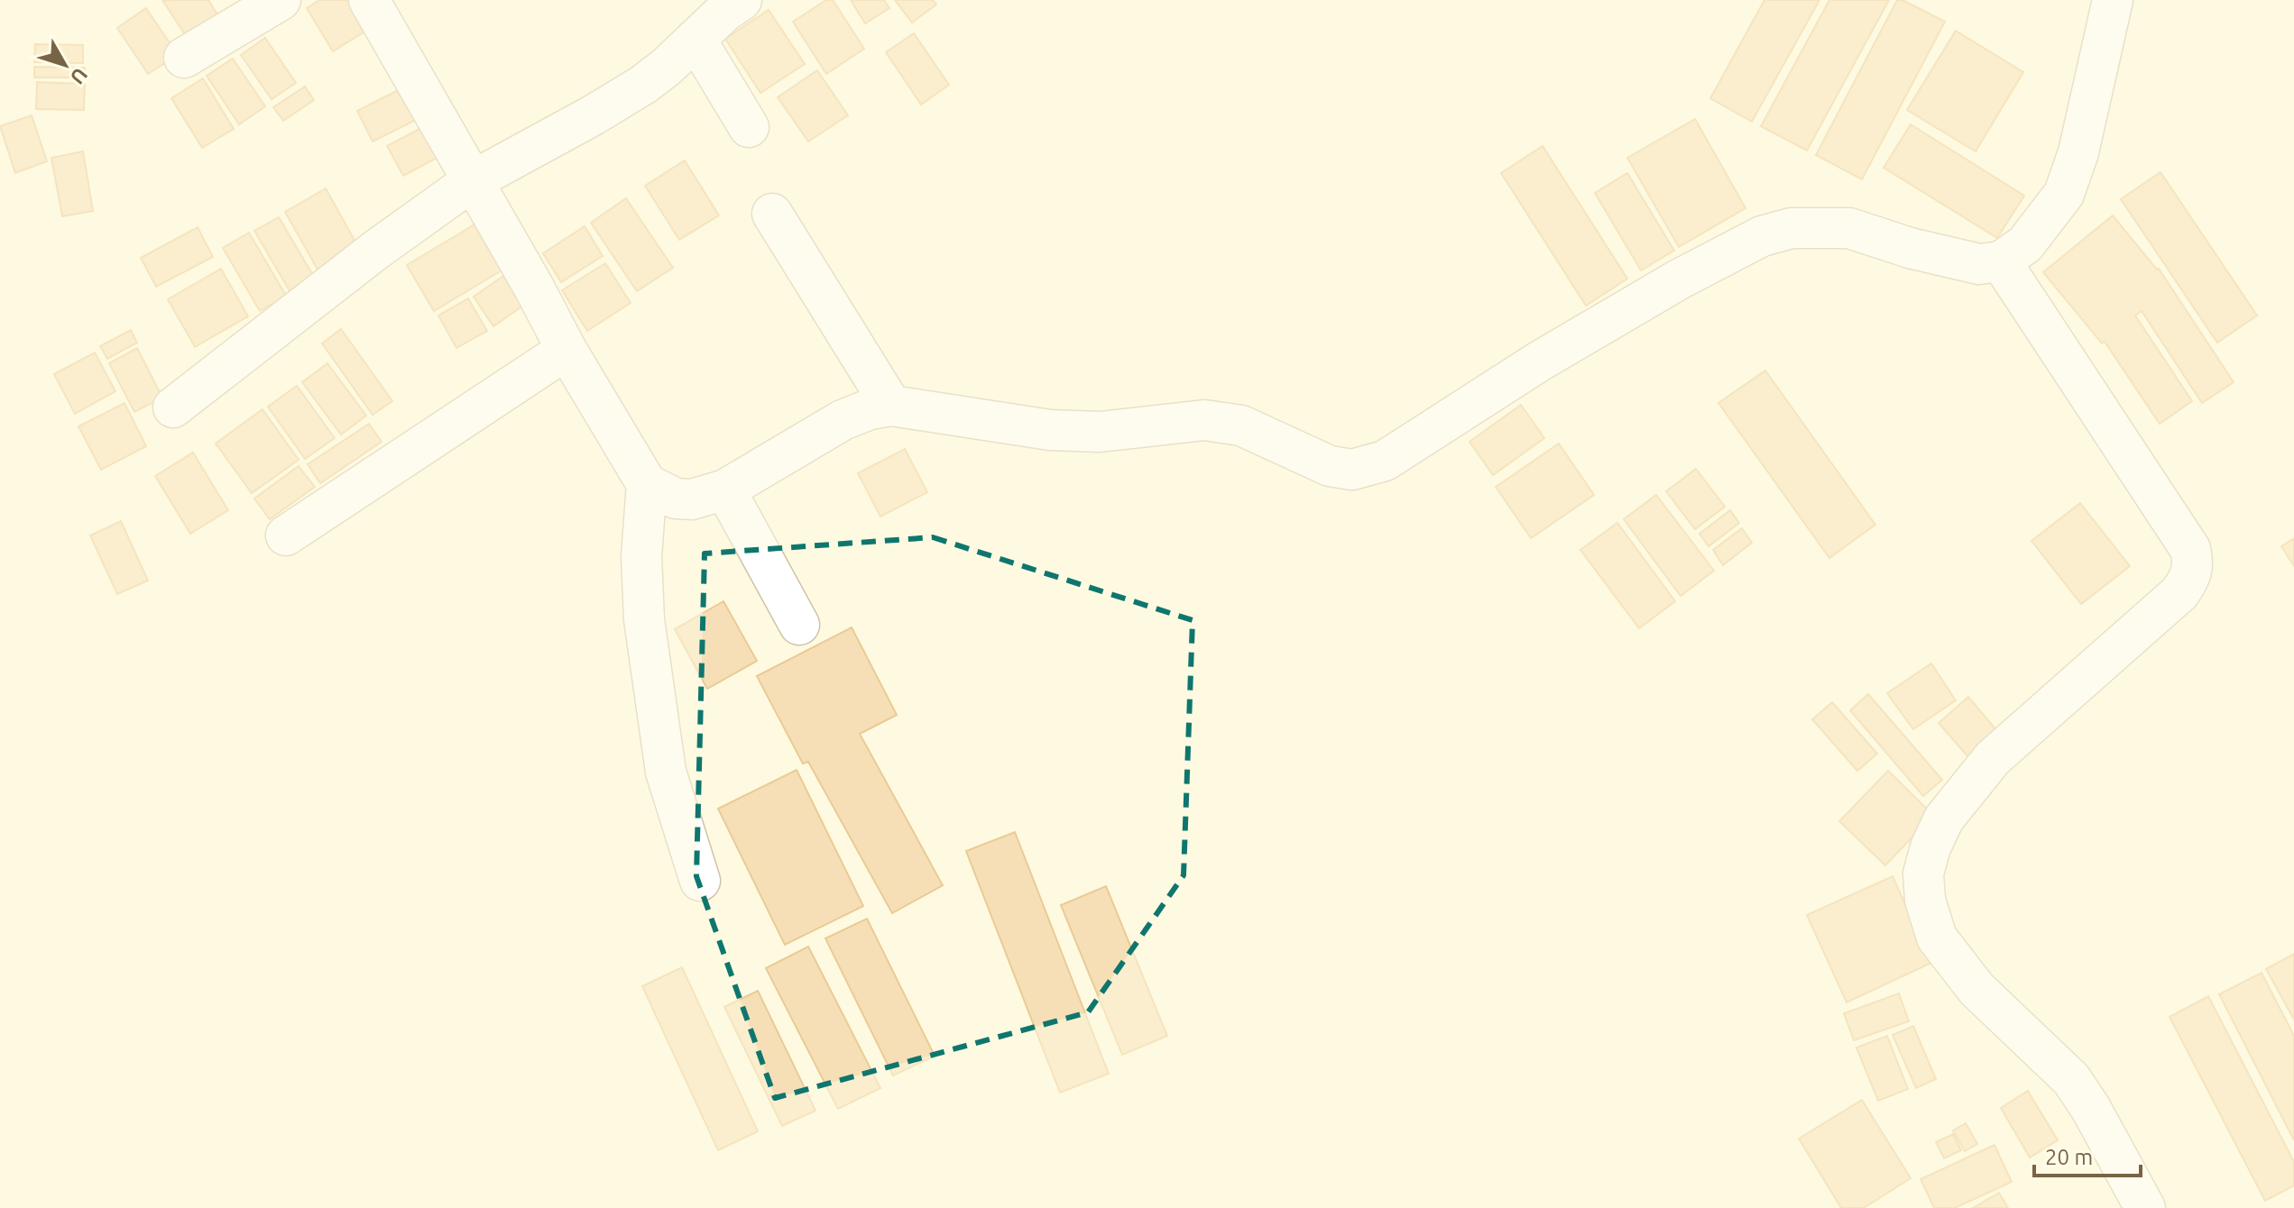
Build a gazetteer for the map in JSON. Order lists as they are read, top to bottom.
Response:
{
  "scale_bar": "20 m",
  "north": "bottom right"
}
